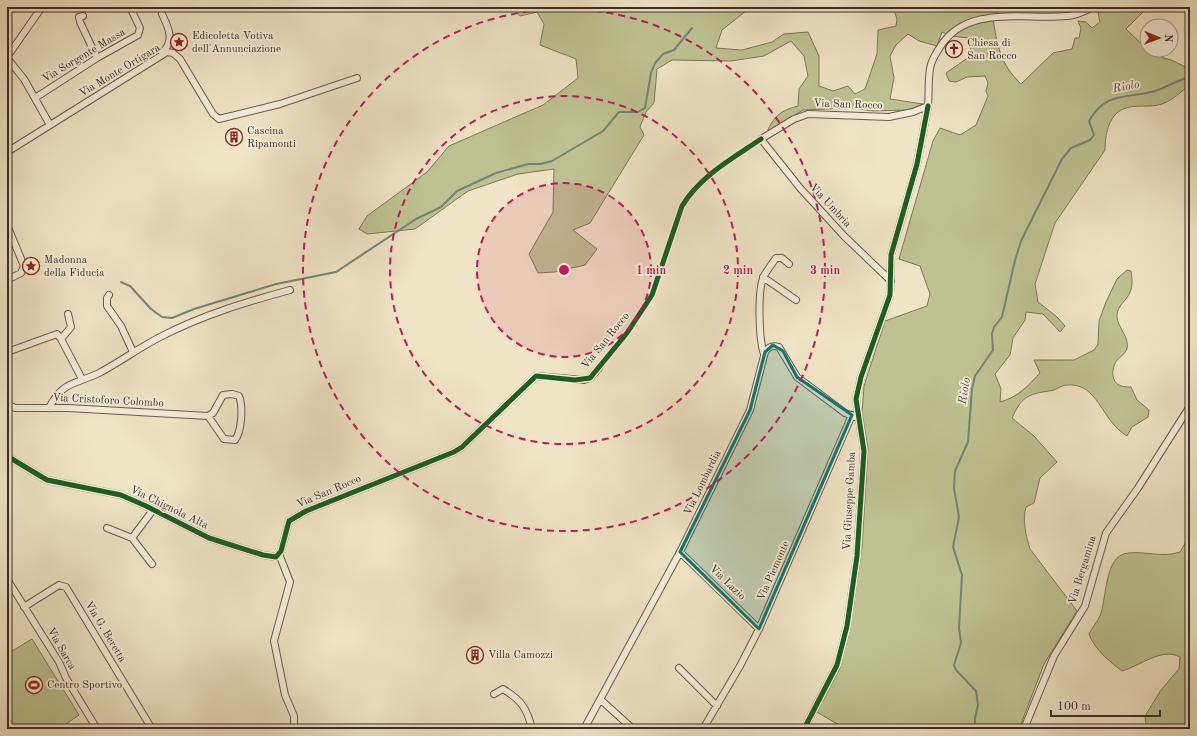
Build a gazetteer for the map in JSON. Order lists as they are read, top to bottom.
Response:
{
  "streets": {
    "street": [
      "Via Sorgente Massa",
      "Via Monte Ortigara",
      "Via San Rocco",
      "Via Umbria",
      "Via Cristoforo Colombo",
      "Via Lombardia",
      "Via Giuseppe Gamba",
      "Via Chignola Alta",
      "Via Bergamina",
      "Via Piemonte",
      "Via Lazio",
      "Via G. Beretta",
      "Via Sarca"
    ]
  },
  "crossings": [
    ["Via Sorgente Massa", "Via Monte Ortigara"],
    ["Via San Rocco", "Via Umbria"],
    ["Via San Rocco", "Via Giuseppe Gamba"],
    ["Via San Rocco", "Via Chignola Alta"],
    ["Via Umbria", "Via Giuseppe Gamba"],
    ["Via Lombardia", "Via Lazio"],
    ["Via Piemonte", "Via Lazio"],
    ["Via G. Beretta", "Via Sarca"]
  ],
  "water": ["Riolo"],
  "places": {
    "place": ["Edicoletta Votiva dell'Annunciazione", "Madonna della Fiducia"],
    "church": ["Chiesa di San Rocco"],
    "building": ["Cascina Ripamonti", "Villa Camozzi"],
    "sports": ["Centro Sportivo"]
  },
  "scale_bar": "100 m",
  "north": "right",
  "rings": ["1 min", "2 min", "3 min"]
}
